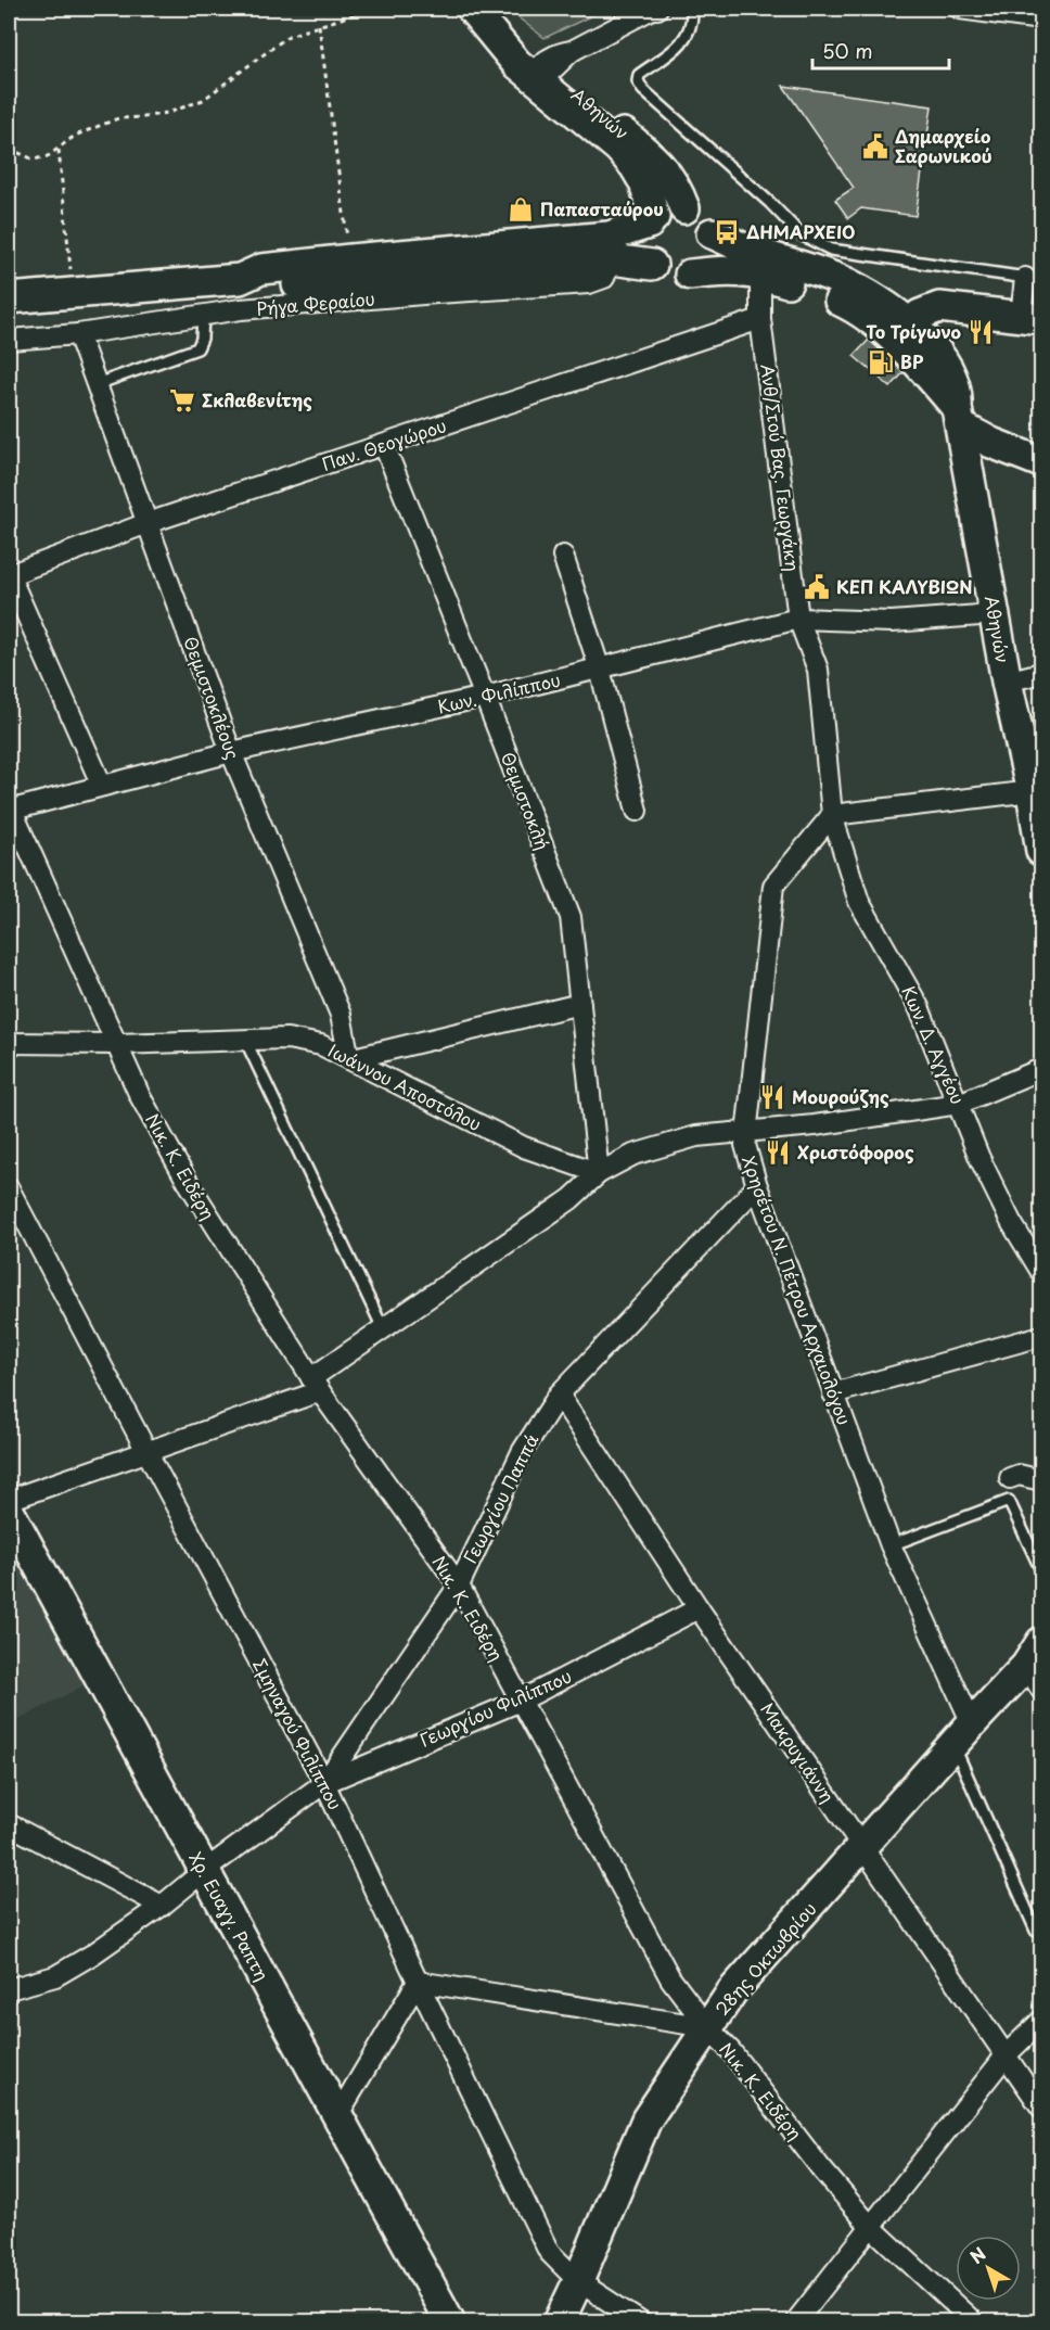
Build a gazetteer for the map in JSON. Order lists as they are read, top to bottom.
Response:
{
  "streets": {
    "main road": [
      "Αθηνών",
      "Ρήγα Φεραίου",
      "Χρ. Ευαγγ. Ραπτη",
      "28ης Οκτωβρίου"
    ],
    "street": [
      "Παν. Θεογώρου",
      "Ανθ/Στού Βας. Γεωργάκη",
      "Κων. Φιλίππου",
      "Θεμιστοκλέους",
      "Θεμιστοκλή",
      "Κων. Δ. Αγγέου",
      "Ιωάννου Αποστόλου",
      "Νικ. Κ. Ειδέρη",
      "Χρησέτου Ν. Πέτρου Αρχαιολόγου",
      "Γεωργίου Παππά",
      "Γεωργίου Φιλίππου",
      "Σμηναγού Φιλίππου",
      "Μακρυγιάννη"
    ]
  },
  "crossings": [
    ["Αθηνών", "Ρήγα Φεραίου"],
    ["Αθηνών", "Ανθ/Στού Βας. Γεωργάκη"],
    ["Αθηνών", "Κων. Φιλίππου"],
    ["Ρήγα Φεραίου", "Θεμιστοκλέους"],
    ["Παν. Θεογώρου", "Ανθ/Στού Βας. Γεωργάκη"],
    ["Παν. Θεογώρου", "Θεμιστοκλέους"],
    ["Παν. Θεογώρου", "Θεμιστοκλή"],
    ["Ανθ/Στού Βας. Γεωργάκη", "Κων. Φιλίππου"],
    ["Ανθ/Στού Βας. Γεωργάκη", "Κων. Δ. Αγγέου"],
    ["Ανθ/Στού Βας. Γεωργάκη", "Χρησέτου Ν. Πέτρου Αρχαιολόγου"],
    ["Κων. Φιλίππου", "Θεμιστοκλέους"],
    ["Κων. Φιλίππου", "Θεμιστοκλή"],
    ["Κων. Φιλίππου", "Νικ. Κ. Ειδέρη"],
    ["Θεμιστοκλέους", "Ιωάννου Αποστόλου"],
    ["Θεμιστοκλή", "Ιωάννου Αποστόλου"],
    ["Κων. Δ. Αγγέου", "Χρησέτου Ν. Πέτρου Αρχαιολόγου"],
    ["Ιωάννου Αποστόλου", "Νικ. Κ. Ειδέρη"],
    ["Νικ. Κ. Ειδέρη", "Γεωργίου Παππά"],
    ["Νικ. Κ. Ειδέρη", "Γεωργίου Φιλίππου"],
    ["Νικ. Κ. Ειδέρη", "28ης Οκτωβρίου"],
    ["Χρησέτου Ν. Πέτρου Αρχαιολόγου", "Γεωργίου Παππά"],
    ["Χρησέτου Ν. Πέτρου Αρχαιολόγου", "28ης Οκτωβρίου"],
    ["Γεωργίου Παππά", "Γεωργίου Φιλίππου"],
    ["Γεωργίου Παππά", "Σμηναγού Φιλίππου"],
    ["Γεωργίου Παππά", "Μακρυγιάννη"],
    ["Γεωργίου Παππά", "Χρ. Ευαγγ. Ραπτη"],
    ["Γεωργίου Φιλίππου", "Σμηναγού Φιλίππου"],
    ["Γεωργίου Φιλίππου", "Μακρυγιάννη"],
    ["Σμηναγού Φιλίππου", "28ης Οκτωβρίου"],
    ["Μακρυγιάννη", "28ης Οκτωβρίου"]
  ],
  "places": {
    "public building": ["Δημαρχείο Σαρωνικού", "ΚΕΠ ΚΑΛΥΒΙΩΝ"],
    "shop": ["Παπασταύρου"],
    "bus stop": ["ΔΗΜΑΡΧΕΙΟ"],
    "restaurant": ["Το Τρίγωνο", "Μουρούζης", "Χριστόφορος"],
    "fuel station": ["BP"],
    "supermarket": ["Σκλαβενίτης"]
  },
  "scale_bar": "50 m",
  "north": "top left"
}
